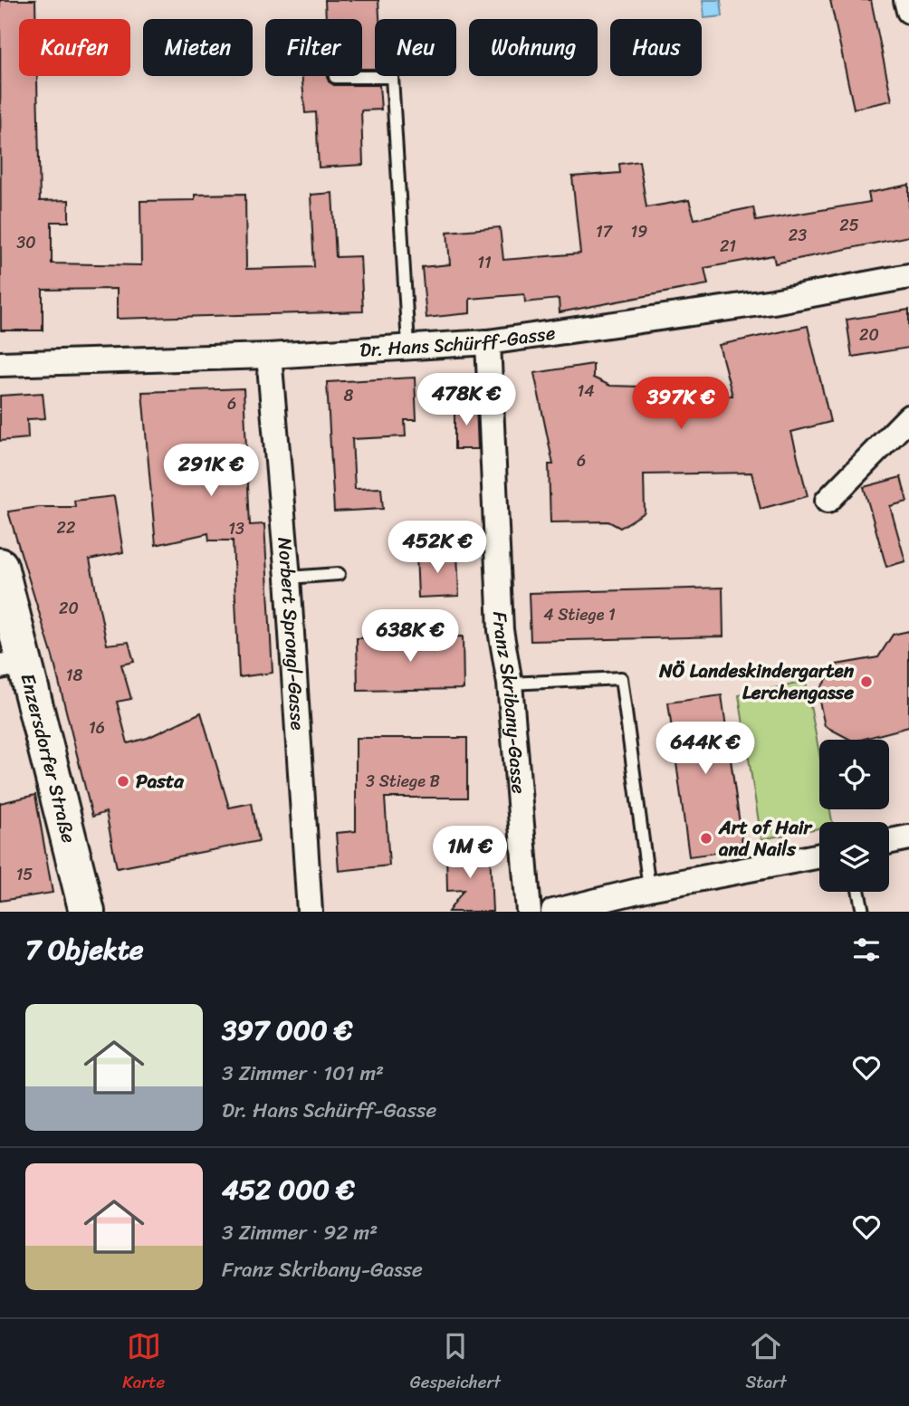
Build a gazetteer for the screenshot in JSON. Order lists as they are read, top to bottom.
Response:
{
  "streets": {
    "main road": ["Enzersdorfer Straße"],
    "street": ["Dr. Hans Schürff-Gasse", "Norbert Sprongl-Gasse", "Franz Skribany-Gasse"]
  },
  "crossings": [
    ["Dr. Hans Schürff-Gasse", "Norbert Sprongl-Gasse"],
    ["Dr. Hans Schürff-Gasse", "Franz Skribany-Gasse"]
  ],
  "places": ["NÖ Landeskindergarten Lerchengasse", "Pasta", "Art of Hair and Nails"],
  "house_numbers": [
    "25",
    "17",
    "19",
    "23",
    "30",
    "21",
    "11",
    "20",
    "14",
    "8",
    "6",
    "6",
    "22",
    "13",
    "20",
    "4 Stiege 1",
    "18",
    "16",
    "3 Stiege B",
    "15"
  ],
  "page": {
    "chip": [
      "Kaufen",
      "Mieten",
      "Filter",
      "Neu",
      "Wohnung",
      "Haus"
    ],
    "price": [
      "478K €",
      "397K €",
      "291K €",
      "452K €",
      "638K €",
      "644K €",
      "1M €"
    ],
    "heading": "7 Objekte",
    "list": [
      {
        "name": "397 000 €",
        "note": "3 Zimmer · 101 m² · Dr. Hans Schürff-Gasse"
      },
      {
        "name": "452 000 €",
        "note": "3 Zimmer · 92 m² · Franz Skribany-Gasse"
      }
    ],
    "tabs": ["Karte", "Gespeichert", "Start"]
  }
}
